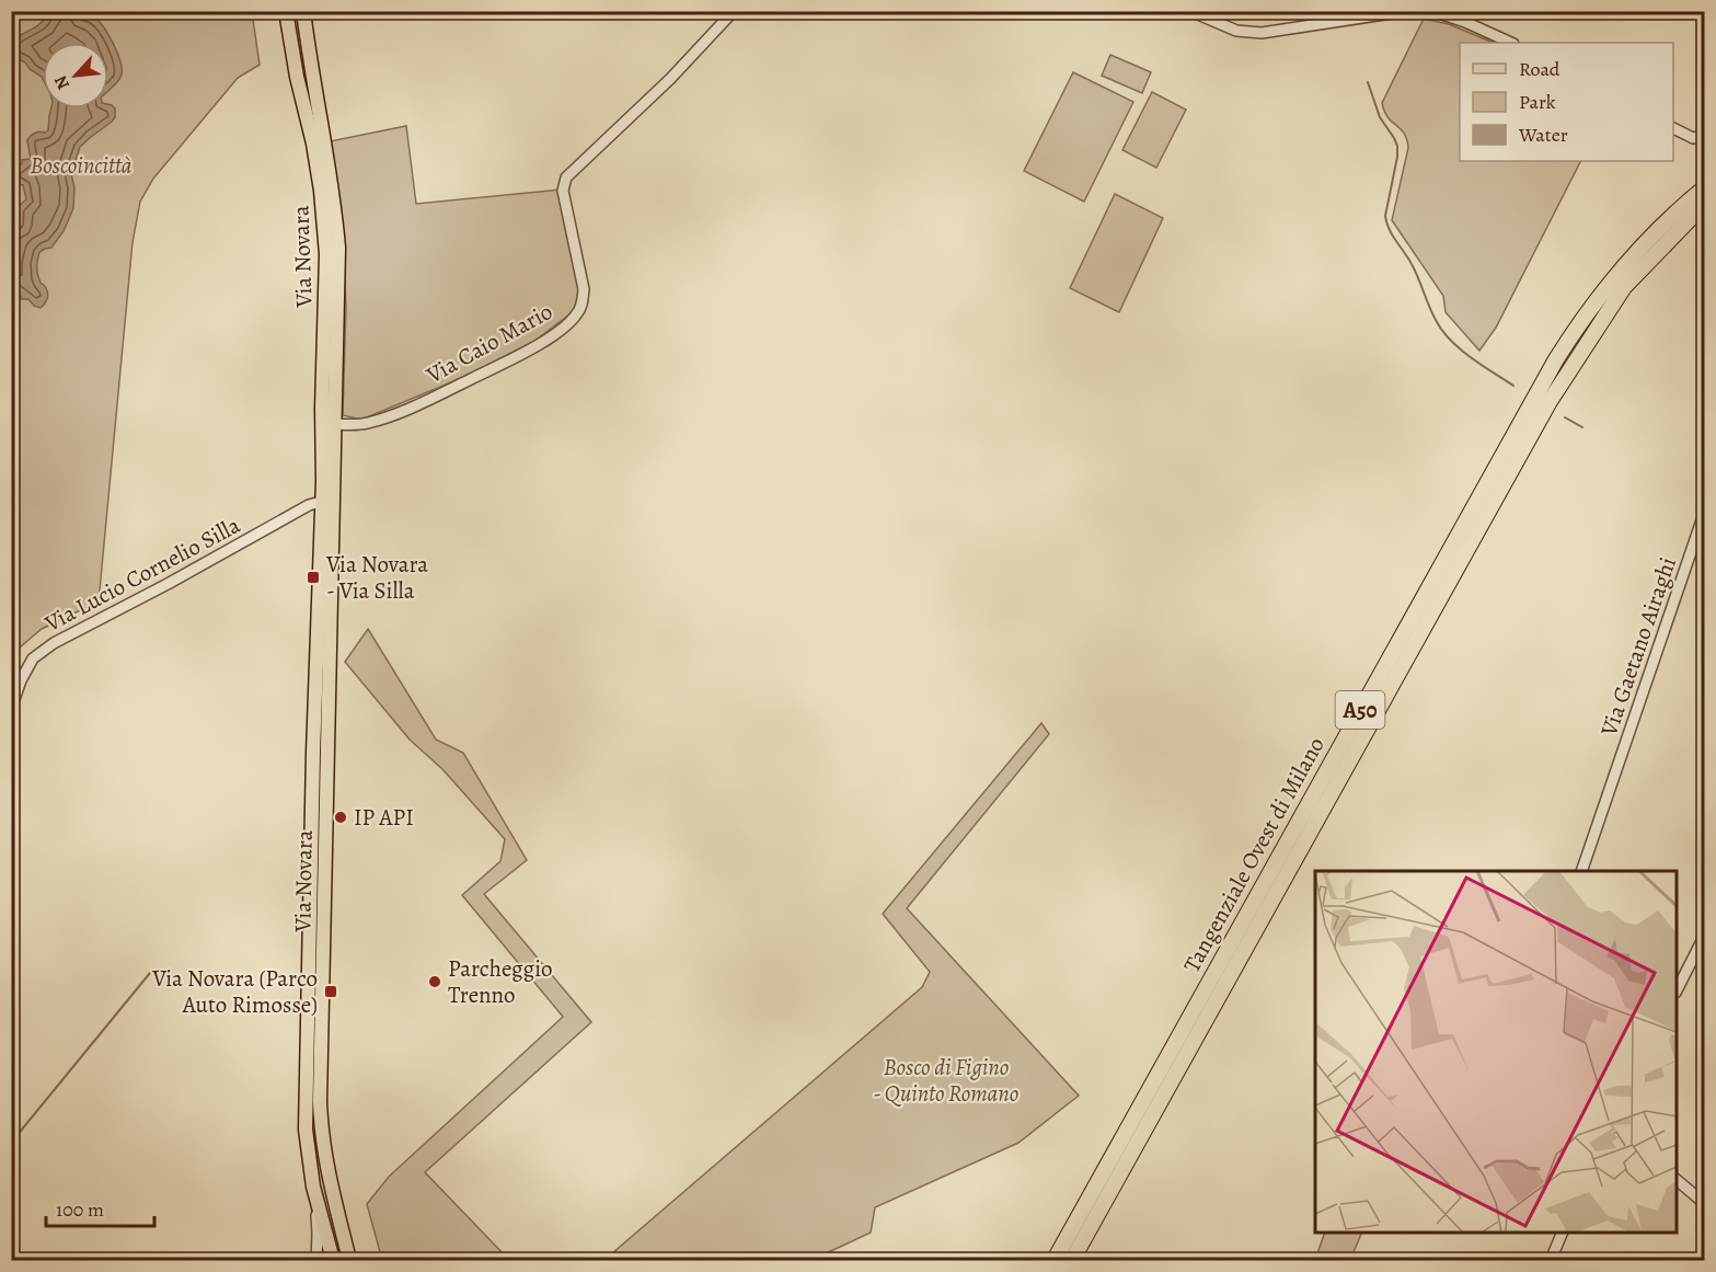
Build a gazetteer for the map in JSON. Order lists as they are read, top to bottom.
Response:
{
  "streets": {
    "highway": ["A50", "Tangenziale Ovest di Milano"],
    "main road": ["Via Novara"],
    "street": ["Via Caio Mario", "Via Lucio Cornelio Silla", "Via Gaetano Airaghi"]
  },
  "crossings": [
    ["Via Novara", "Via Caio Mario"],
    ["Via Novara", "Via Lucio Cornelio Silla"]
  ],
  "parks": ["Boscoincittà", "Bosco di Figino - Quinto Romano"],
  "places": {
    "transit": ["Via Novara - Via Silla", "Via Novara (Parco Auto Rimosse)"],
    "other": ["IP API", "Parcheggio Trenno"]
  },
  "legend": ["Road", "Park", "Water"],
  "scale_bar": "100 m",
  "north": "bottom left"
}
